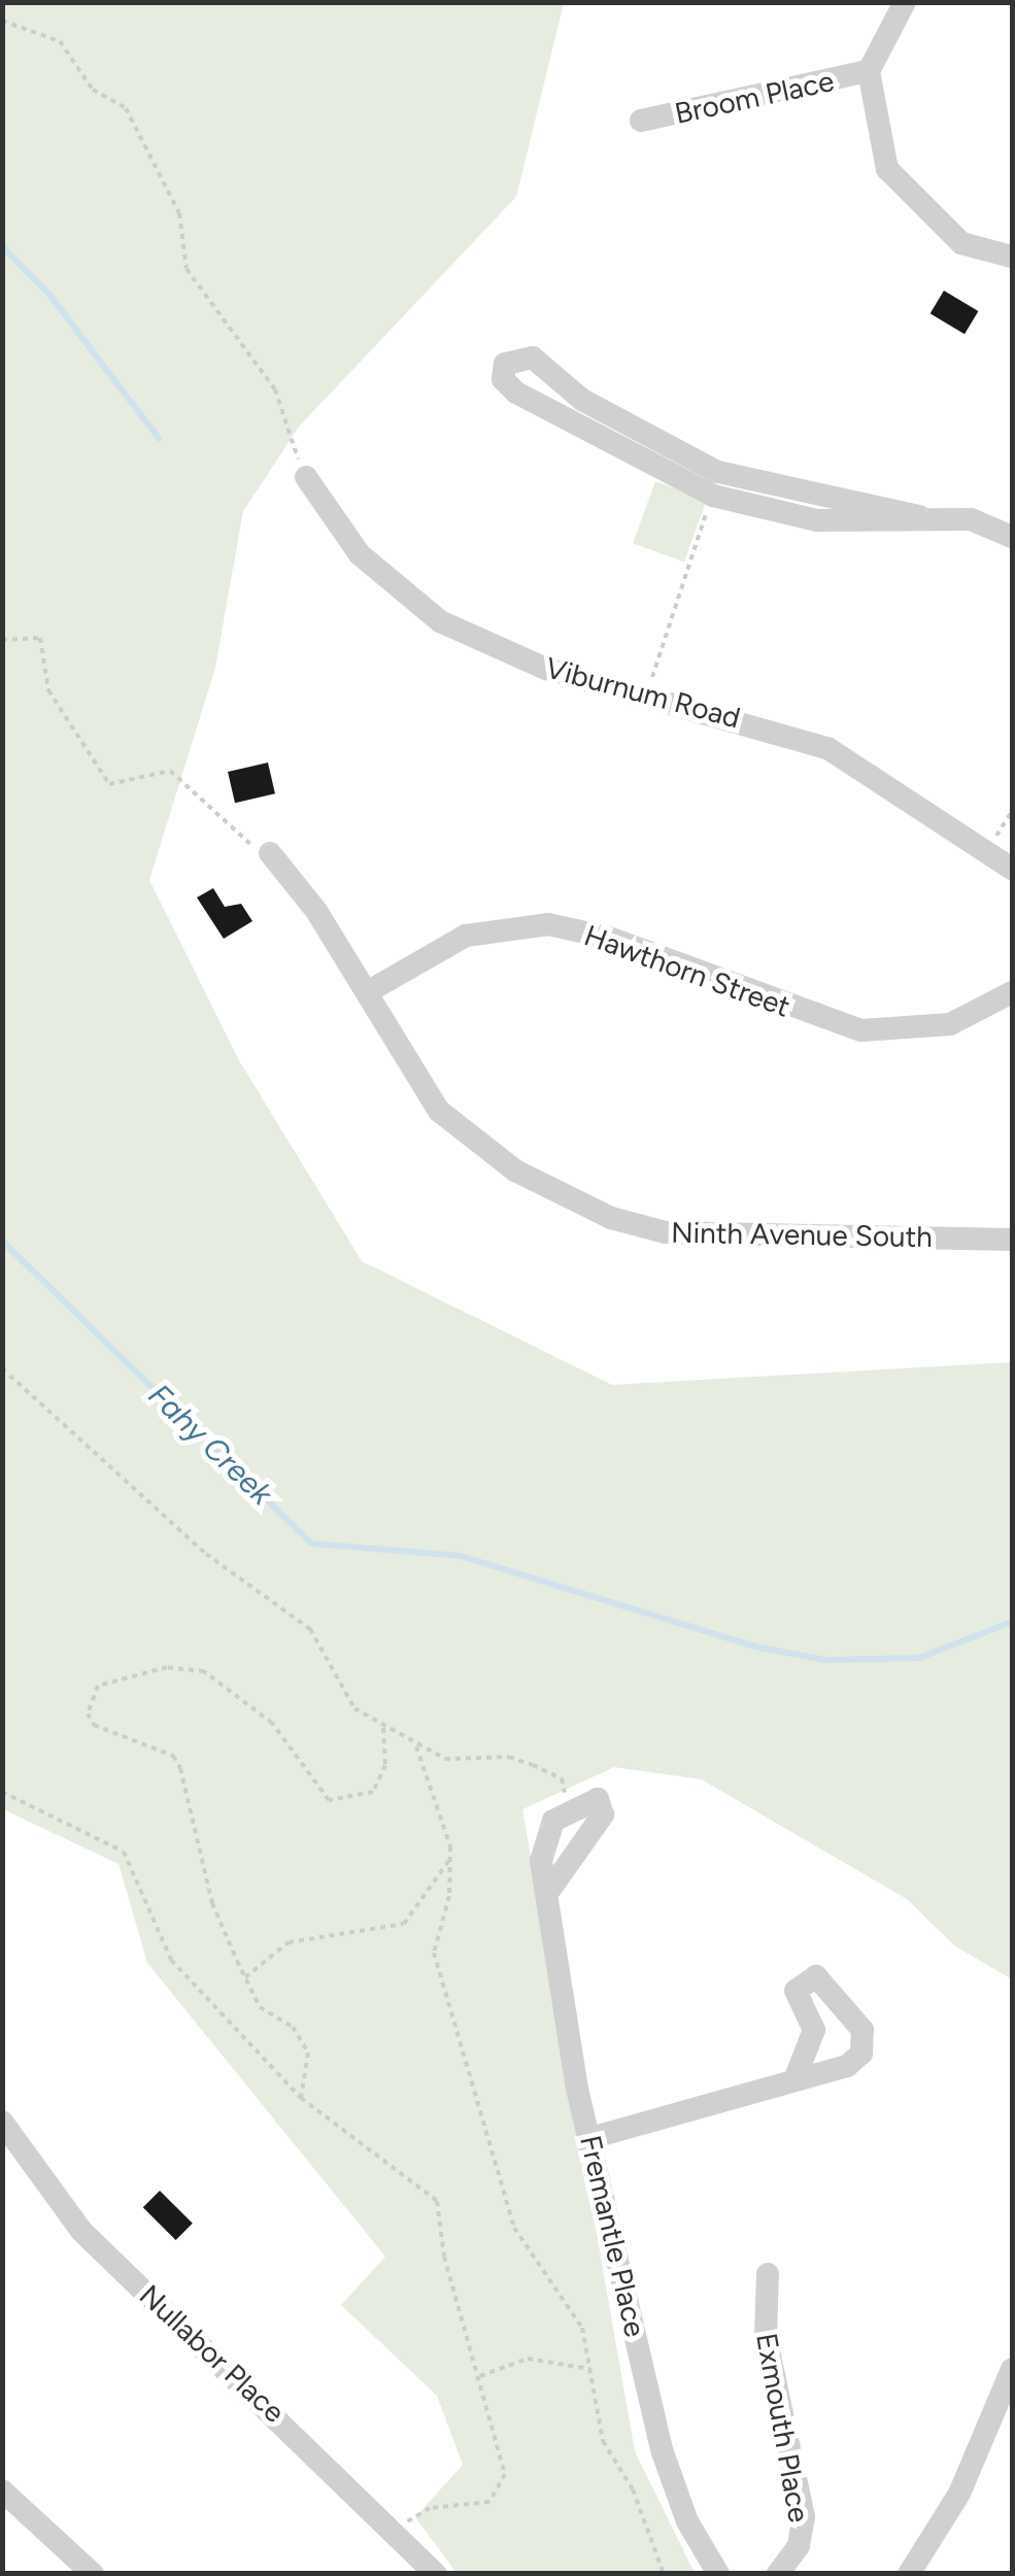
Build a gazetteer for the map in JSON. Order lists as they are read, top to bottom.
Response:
{
  "streets": {
    "street": [
      "Broom Place",
      "Viburnum Road",
      "Hawthorn Street",
      "Ninth Avenue South",
      "Fremantle Place",
      "Nullabor Place",
      "Exmouth Place"
    ]
  },
  "crossings": [
    ["Hawthorn Street", "Ninth Avenue South"]
  ],
  "water": ["Fahy Creek"]
}
